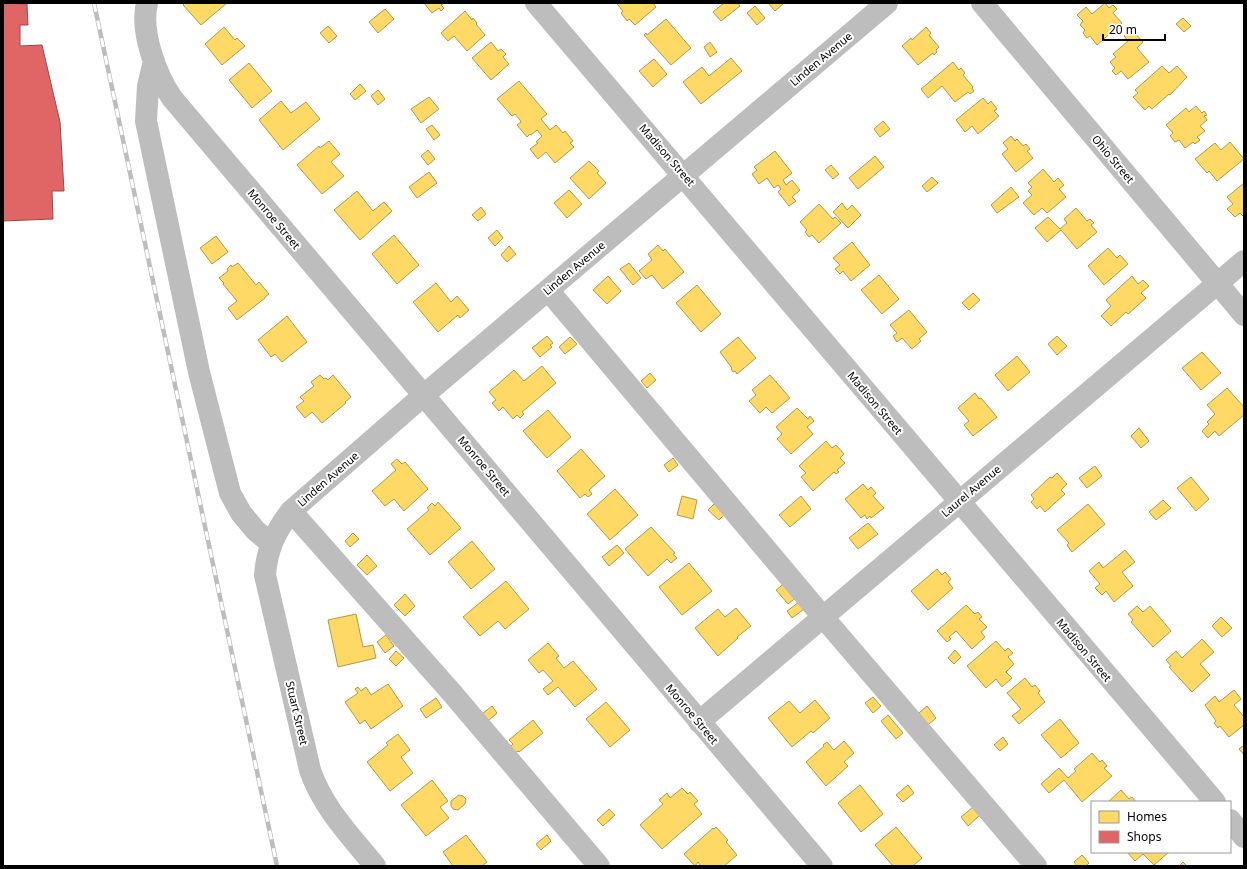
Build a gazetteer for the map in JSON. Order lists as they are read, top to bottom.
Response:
{
  "streets": {
    "street": [
      "Linden Avenue",
      "Madison Street",
      "Ohio Street",
      "Monroe Street",
      "Laurel Avenue",
      "Stuart Street"
    ]
  },
  "crossings": [
    ["Linden Avenue", "Madison Street"],
    ["Linden Avenue", "Monroe Street"],
    ["Linden Avenue", "Stuart Street"],
    ["Madison Street", "Laurel Avenue"],
    ["Ohio Street", "Laurel Avenue"],
    ["Monroe Street", "Laurel Avenue"]
  ],
  "legend": ["Homes", "Shops"],
  "scale_bar": "20 m"
}
